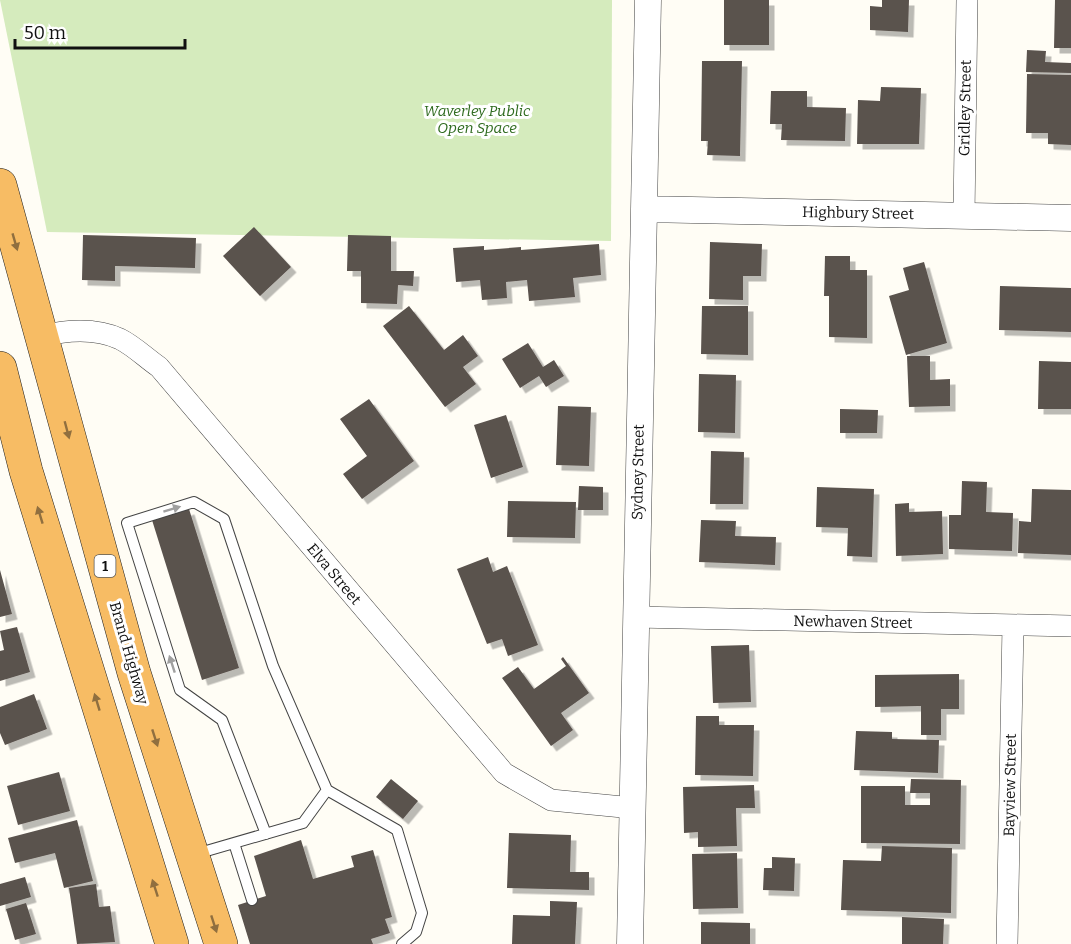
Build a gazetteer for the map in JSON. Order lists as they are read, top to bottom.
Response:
{
  "streets": {
    "highway": ["1", "Brand Highway"],
    "street": [
      "Gridley Street",
      "Highbury Street",
      "Sydney Street",
      "Elva Street",
      "Newhaven Street",
      "Bayview Street"
    ]
  },
  "crossings": [
    ["Gridley Street", "Highbury Street"],
    ["Highbury Street", "Sydney Street"],
    ["Sydney Street", "Elva Street"],
    ["Sydney Street", "Newhaven Street"],
    ["Elva Street", "Brand Highway"],
    ["Newhaven Street", "Bayview Street"]
  ],
  "parks": ["Waverley Public Open Space"],
  "scale_bar": "50 m"
}
